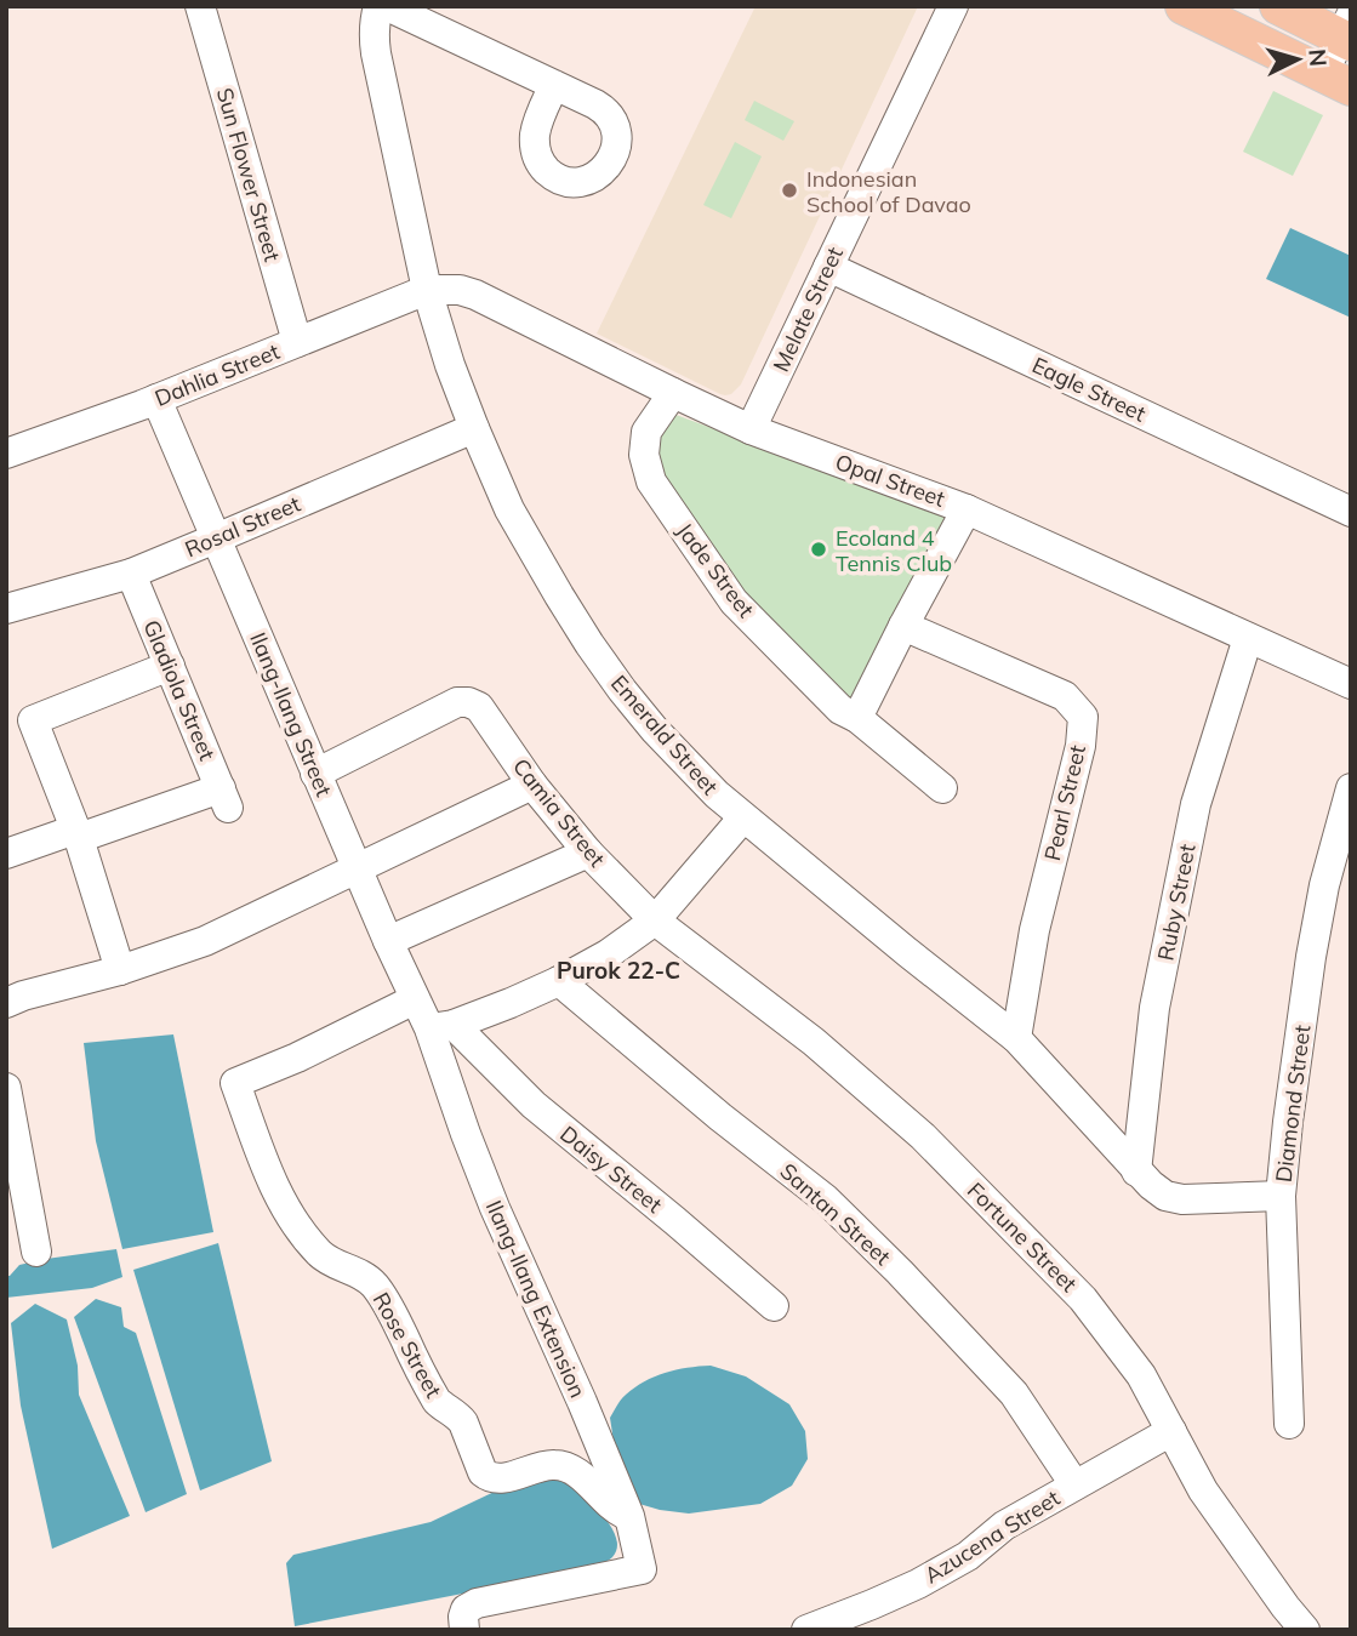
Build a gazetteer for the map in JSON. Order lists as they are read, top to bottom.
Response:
{
  "streets": {
    "street": [
      "Sun Flower Street",
      "Melate Street",
      "Dahlia Street",
      "Eagle Street",
      "Opal Street",
      "Rosal Street",
      "Jade Street",
      "Gladiola Street",
      "Ilang-Ilang Street",
      "Emerald Street",
      "Pearl Street",
      "Camia Street",
      "Ruby Street",
      "Diamond Street",
      "Daisy Street",
      "Santan Street",
      "Fortune Street",
      "Ilang-Ilang Extension",
      "Rose Street",
      "Azucena Street"
    ]
  },
  "crossings": [
    ["Sun Flower Street", "Dahlia Street"],
    ["Melate Street", "Eagle Street"],
    ["Melate Street", "Opal Street"],
    ["Dahlia Street", "Opal Street"],
    ["Dahlia Street", "Ilang-Ilang Street"],
    ["Dahlia Street", "Emerald Street"],
    ["Opal Street", "Jade Street"],
    ["Opal Street", "Emerald Street"],
    ["Opal Street", "Ruby Street"],
    ["Rosal Street", "Gladiola Street"],
    ["Rosal Street", "Ilang-Ilang Street"],
    ["Rosal Street", "Emerald Street"],
    ["Ilang-Ilang Street", "Camia Street"],
    ["Ilang-Ilang Street", "Daisy Street"],
    ["Ilang-Ilang Street", "Ilang-Ilang Extension"],
    ["Ilang-Ilang Street", "Rose Street"],
    ["Emerald Street", "Pearl Street"],
    ["Emerald Street", "Ruby Street"],
    ["Emerald Street", "Diamond Street"],
    ["Camia Street", "Fortune Street"],
    ["Daisy Street", "Ilang-Ilang Extension"],
    ["Santan Street", "Azucena Street"],
    ["Fortune Street", "Azucena Street"],
    ["Ilang-Ilang Extension", "Rose Street"]
  ],
  "districts": ["Purok 22-C"],
  "places": ["Indonesian School of Davao", "Ecoland 4 Tennis Club"],
  "north": "right"
}
